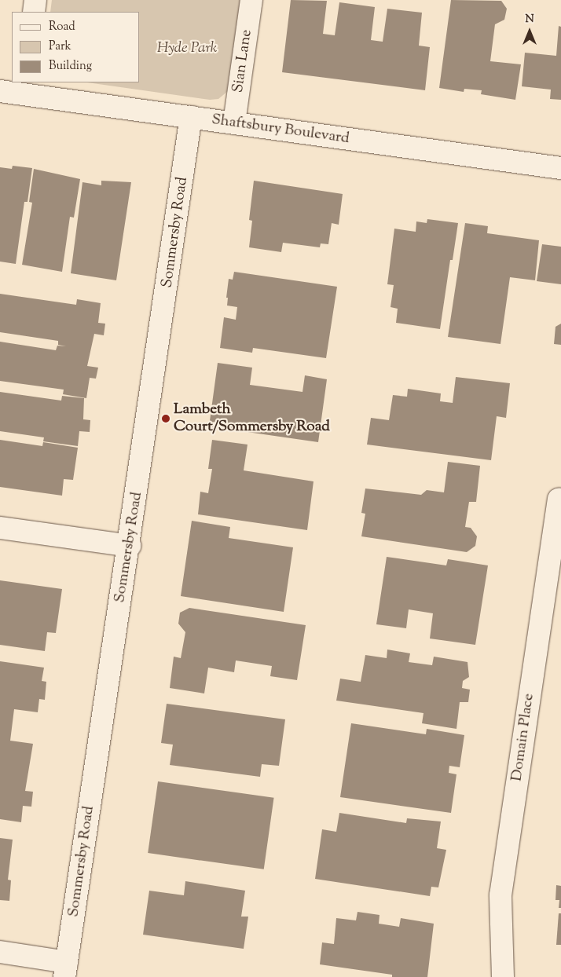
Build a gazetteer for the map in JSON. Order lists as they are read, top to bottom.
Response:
{
  "streets": {
    "street": [
      "Sian Lane",
      "Shaftsbury Boulevard",
      "Sommersby Road",
      "Domain Place"
    ]
  },
  "crossings": [
    ["Sian Lane", "Shaftsbury Boulevard"],
    ["Shaftsbury Boulevard", "Sommersby Road"]
  ],
  "parks": ["Hyde Park"],
  "places": ["Lambeth Court/Sommersby Road"],
  "legend": ["Road", "Park", "Building"],
  "north": "top"
}
